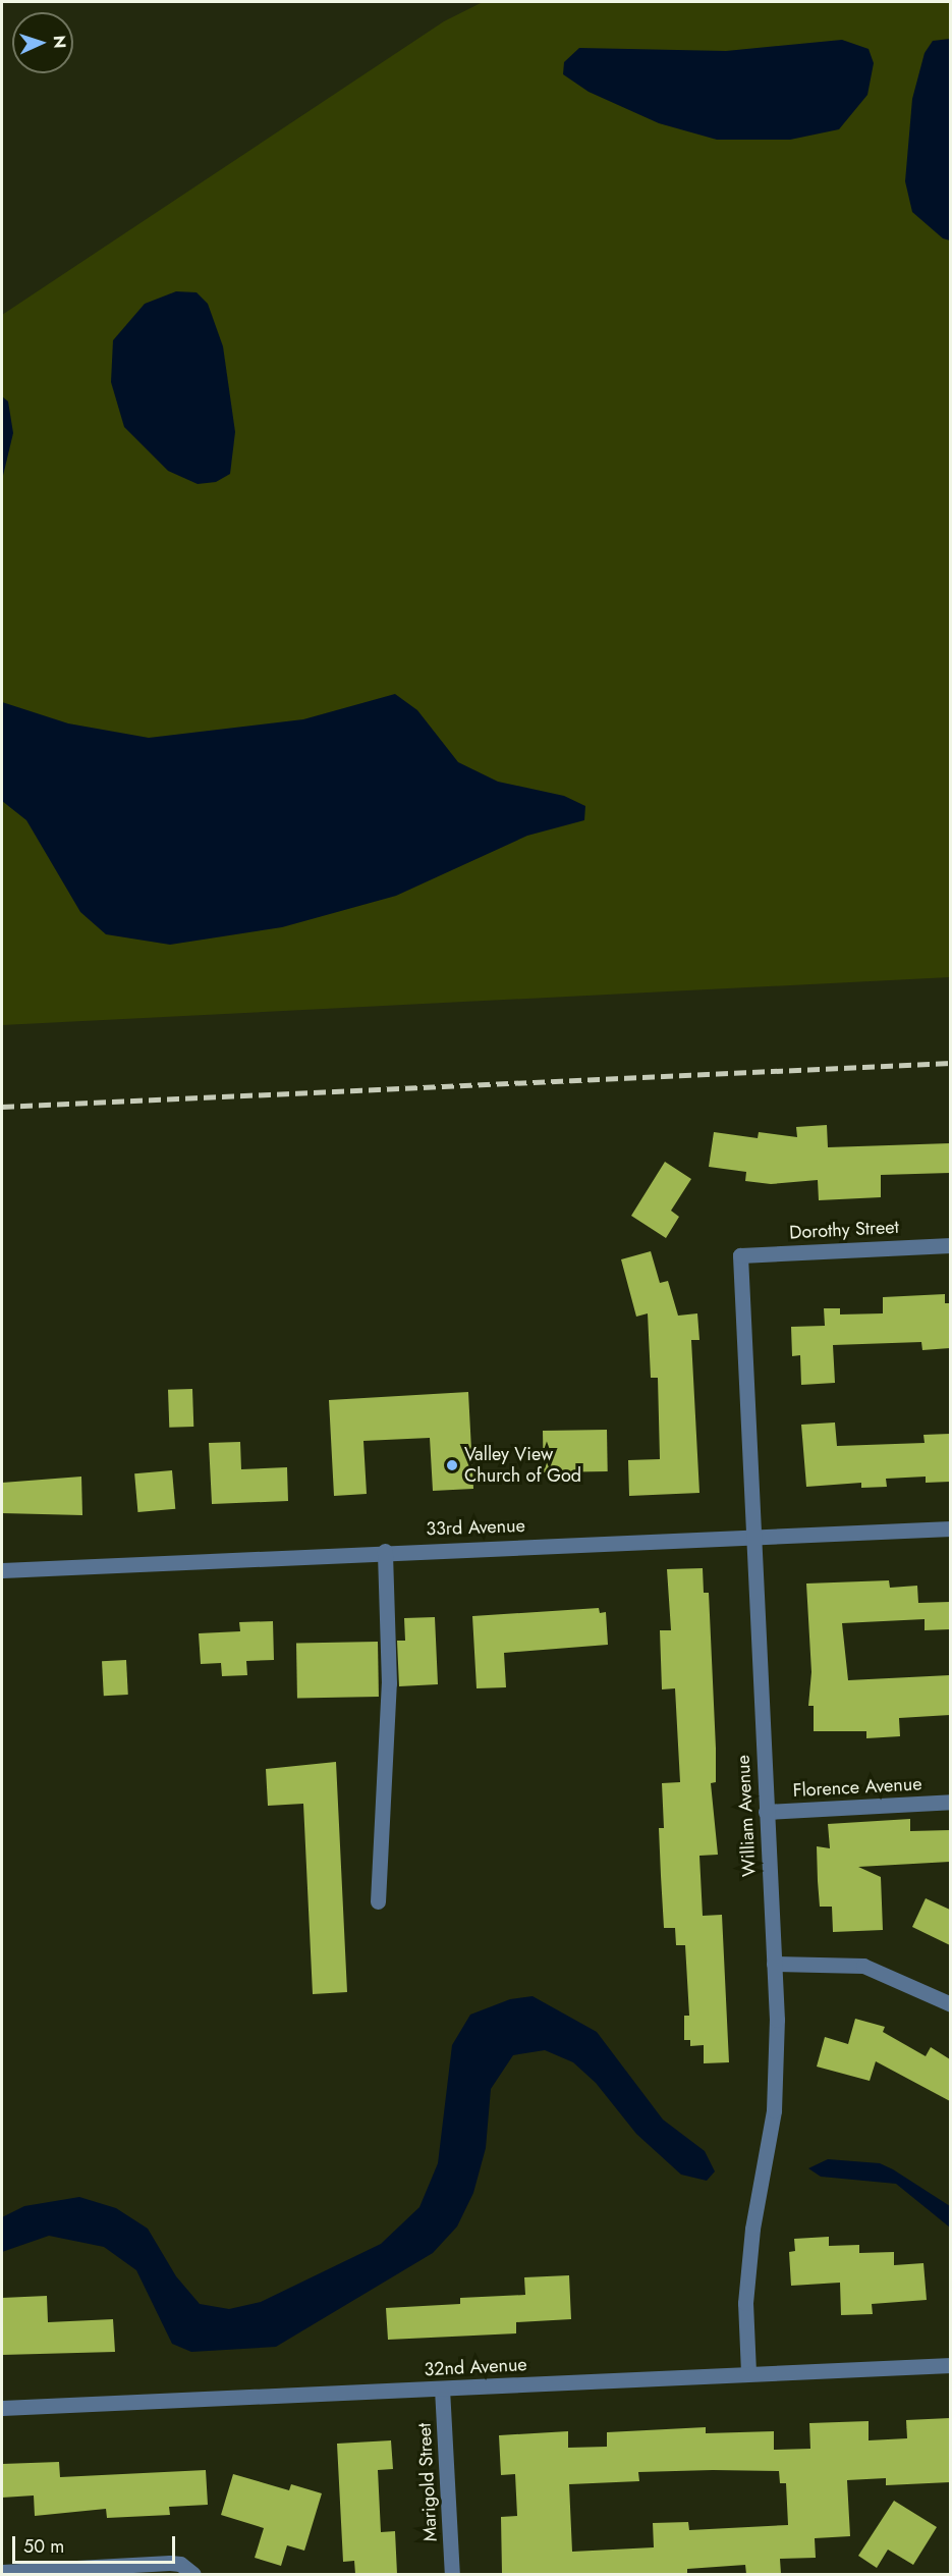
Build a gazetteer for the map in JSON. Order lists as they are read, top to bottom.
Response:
{
  "streets": {
    "street": [
      "Dorothy Street",
      "33rd Avenue",
      "Florence Avenue",
      "William Avenue",
      "32nd Avenue",
      "Marigold Street"
    ]
  },
  "crossings": [
    ["Dorothy Street", "William Avenue"],
    ["33rd Avenue", "William Avenue"],
    ["Florence Avenue", "William Avenue"],
    ["William Avenue", "32nd Avenue"],
    ["32nd Avenue", "Marigold Street"]
  ],
  "places": ["Valley View Church of God"],
  "scale_bar": "50 m",
  "north": "right"
}
